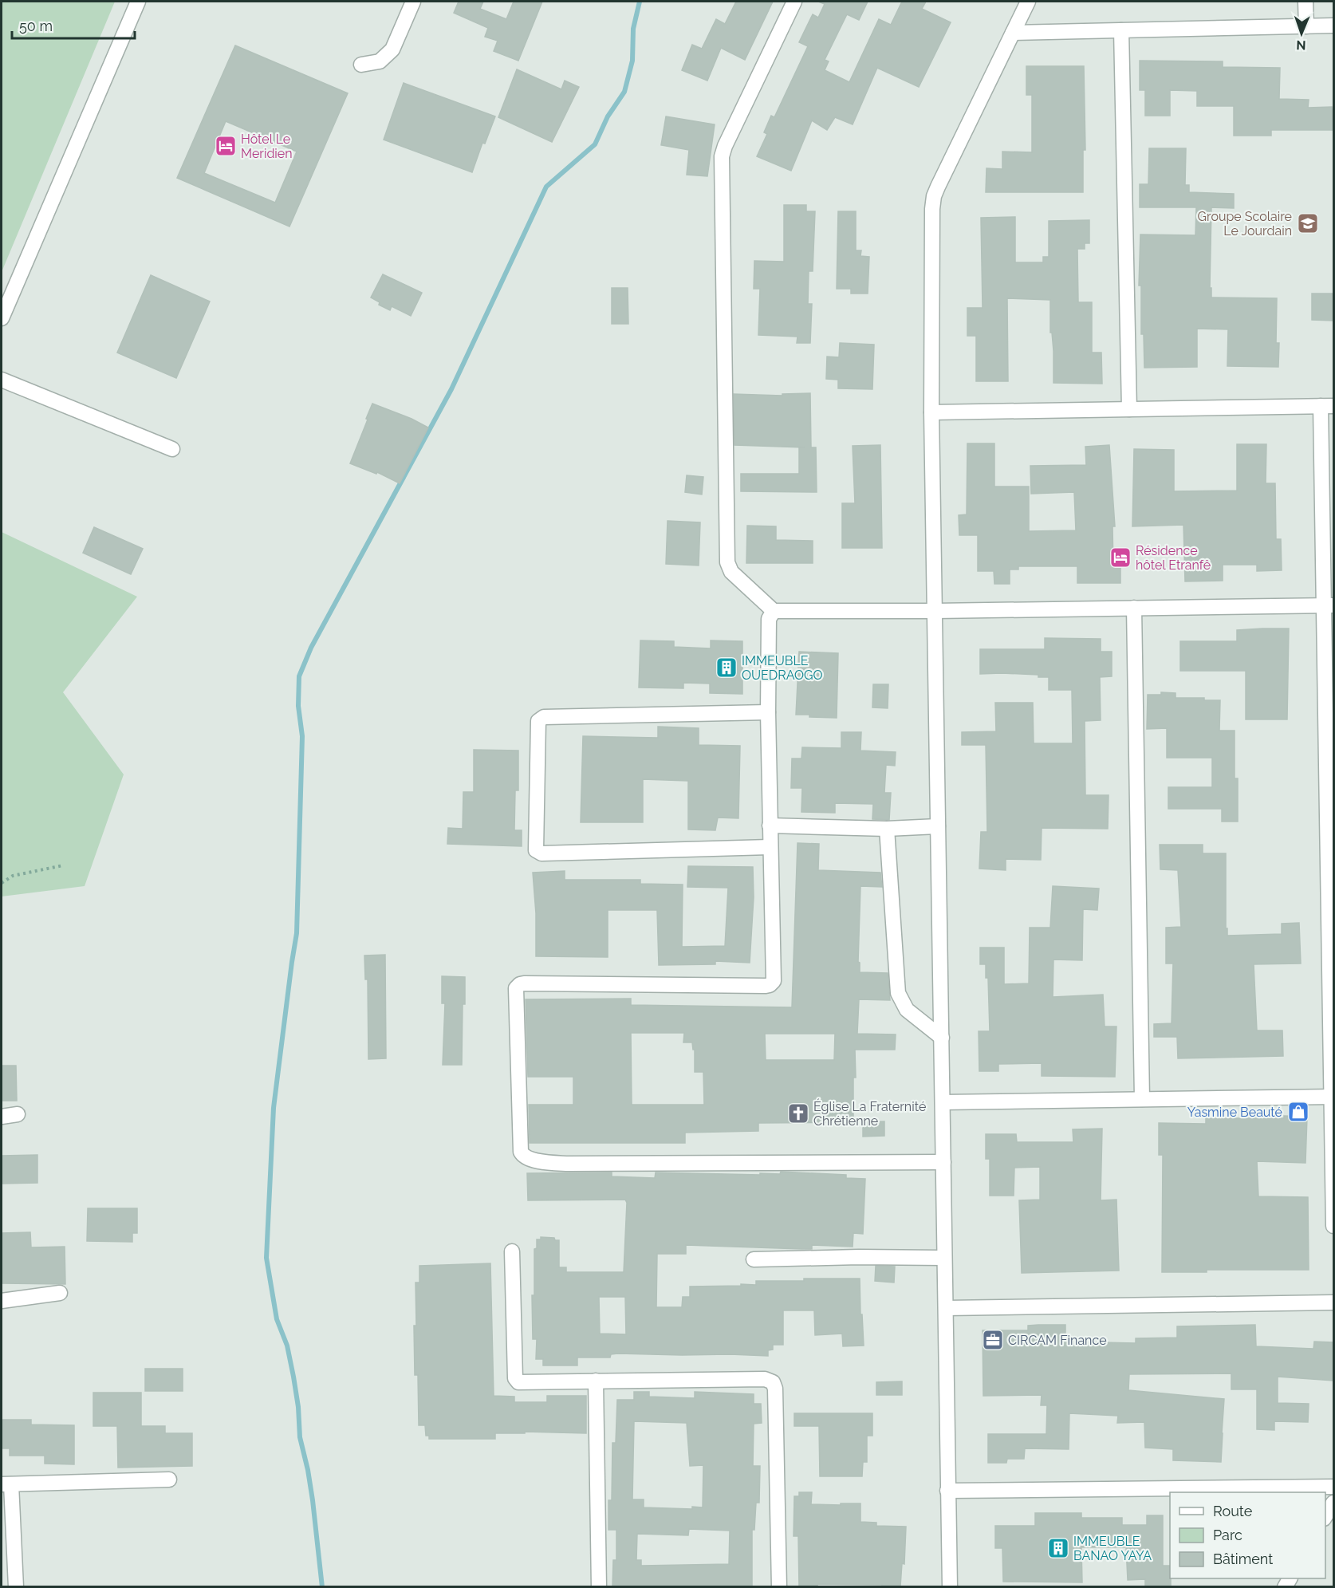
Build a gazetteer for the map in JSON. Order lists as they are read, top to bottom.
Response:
{
  "places": {
    "hotel": ["Hôtel Le Meridien", "Résidence hôtel Etranfê"],
    "school or university": ["Groupe Scolaire Le Jourdain"],
    "building": ["IMMEUBLE OUEDRAOGO", "IMMEUBLE BANAO YAYA"],
    "shop": ["Yasmine Beauté"],
    "church": ["Église La Fraternité Chrétienne"],
    "office": ["CIRCAM Finance"]
  },
  "legend": ["Route", "Parc", "Bâtiment"],
  "scale_bar": "50 m",
  "north": "bottom"
}
